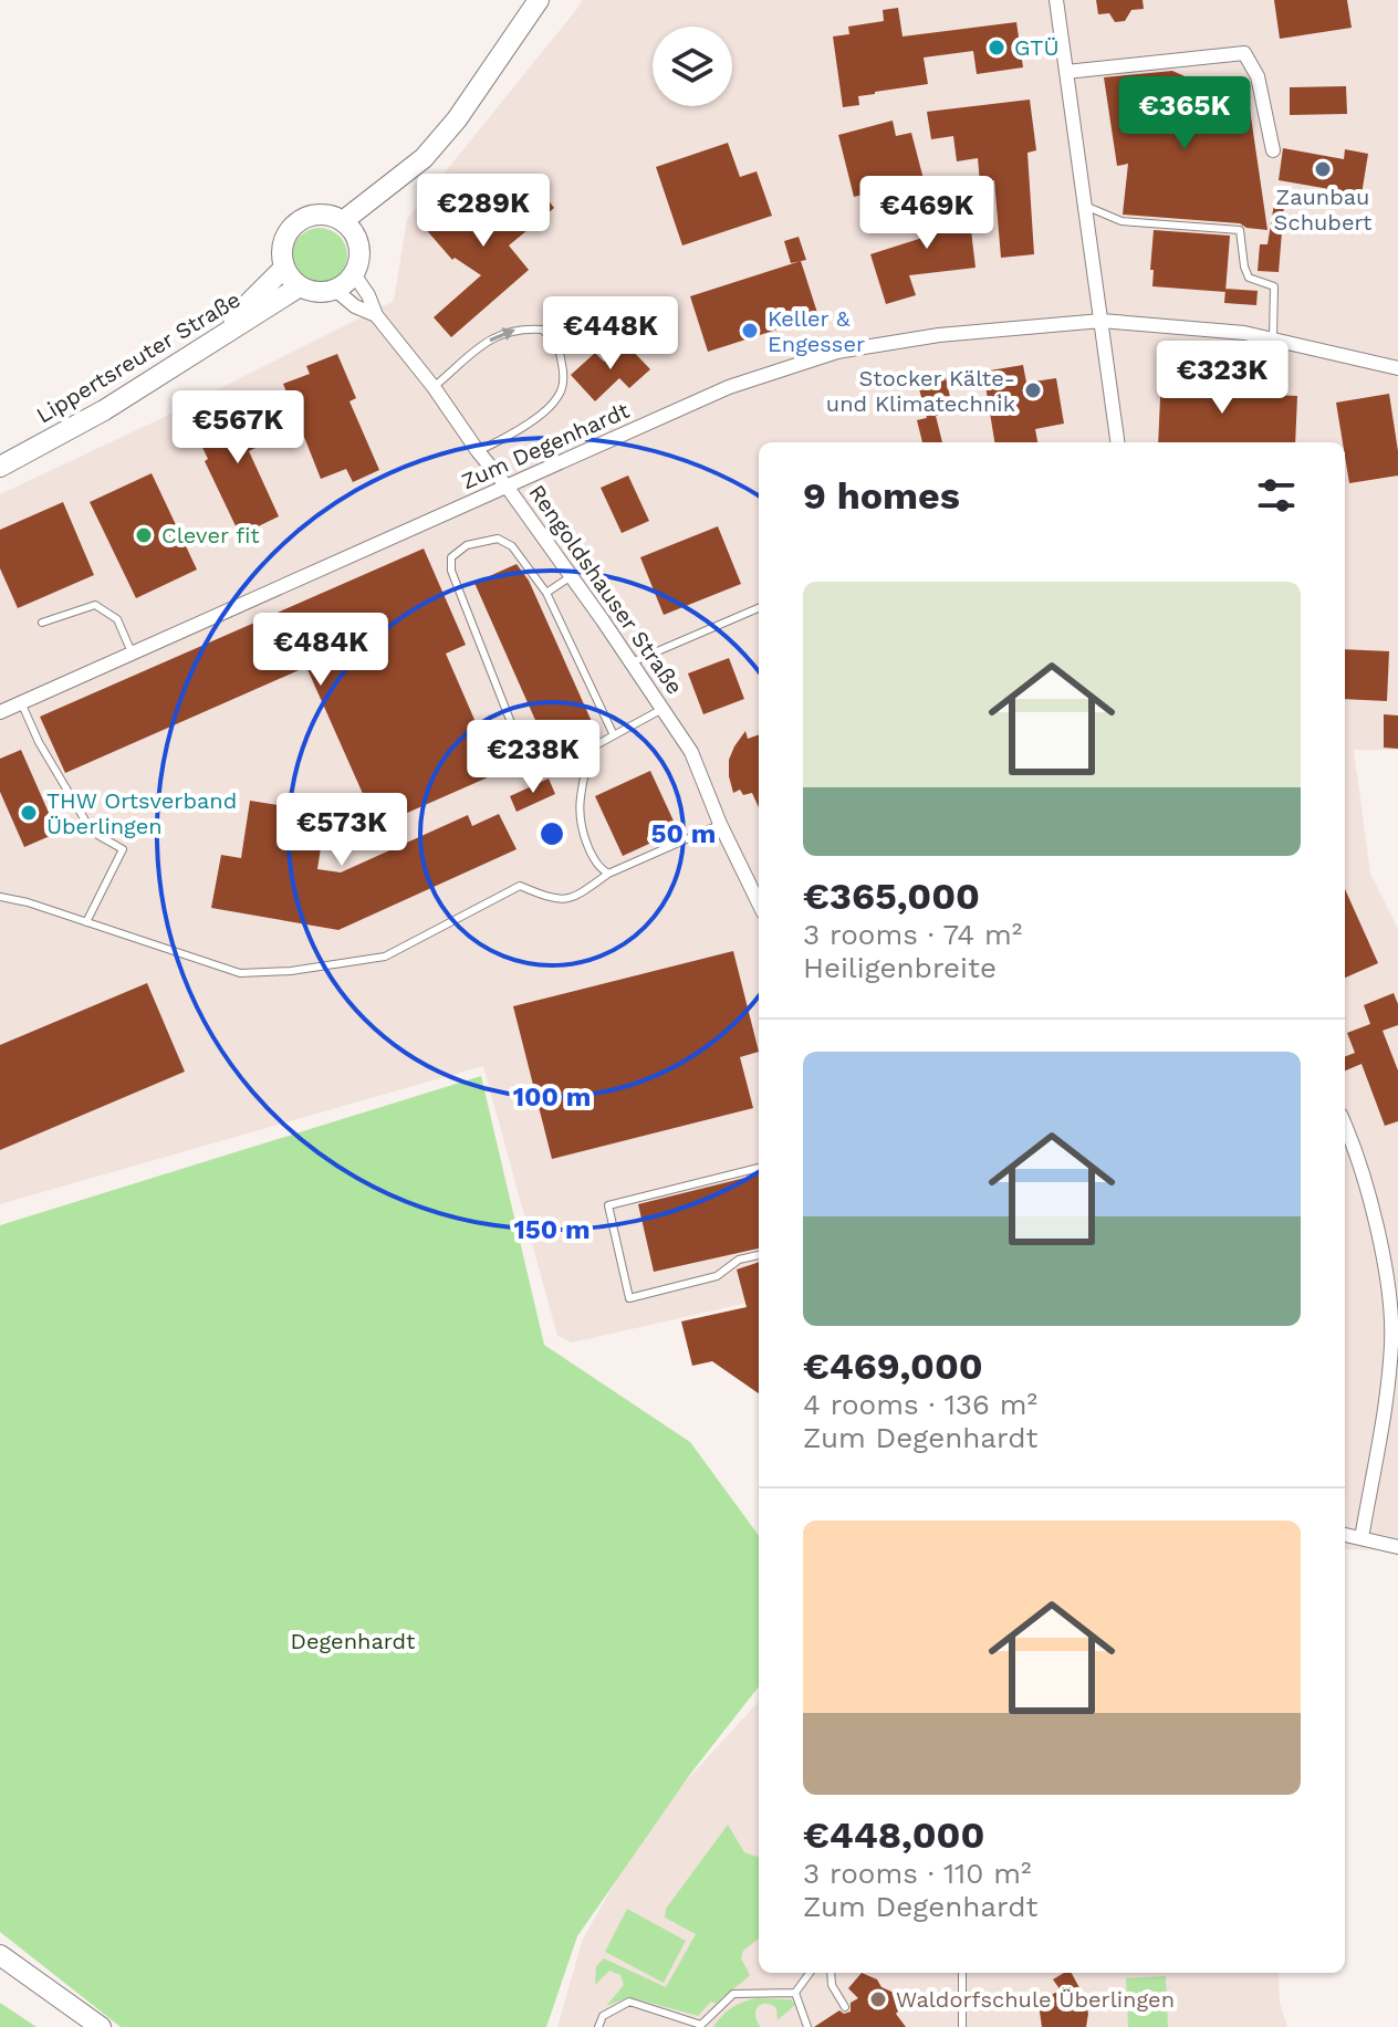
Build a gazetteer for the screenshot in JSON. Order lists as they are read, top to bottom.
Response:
{
  "streets": {
    "main road": ["Lippertsreuter Straße"],
    "street": ["Zum Degenhardt", "Rengoldshauser Straße"]
  },
  "crossings": [
    ["Lippertsreuter Straße", "Rengoldshauser Straße"],
    ["Zum Degenhardt", "Rengoldshauser Straße"]
  ],
  "parks": ["Degenhardt"],
  "places": [
    "GTÜ",
    "Zaunbau Schubert",
    "Keller & Engesser",
    "Stocker Kälte- und Klimatechnik",
    "Clever fit",
    "THW Ortsverband Überlingen",
    "Waldorfschule Überlingen"
  ],
  "page": {
    "price": [
      "€365K",
      "€289K",
      "€469K",
      "€448K",
      "€323K",
      "€567K",
      "€484K",
      "€238K",
      "€573K"
    ],
    "heading": "9 homes",
    "list": [
      {
        "name": "€365,000",
        "note": "3 rooms · 74 m² · Heiligenbreite"
      },
      {
        "name": "€469,000",
        "note": "4 rooms · 136 m² · Zum Degenhardt"
      },
      {
        "name": "€448,000",
        "note": "3 rooms · 110 m² · Zum Degenhardt"
      }
    ]
  },
  "rings": ["50 m", "100 m", "150 m"]
}
